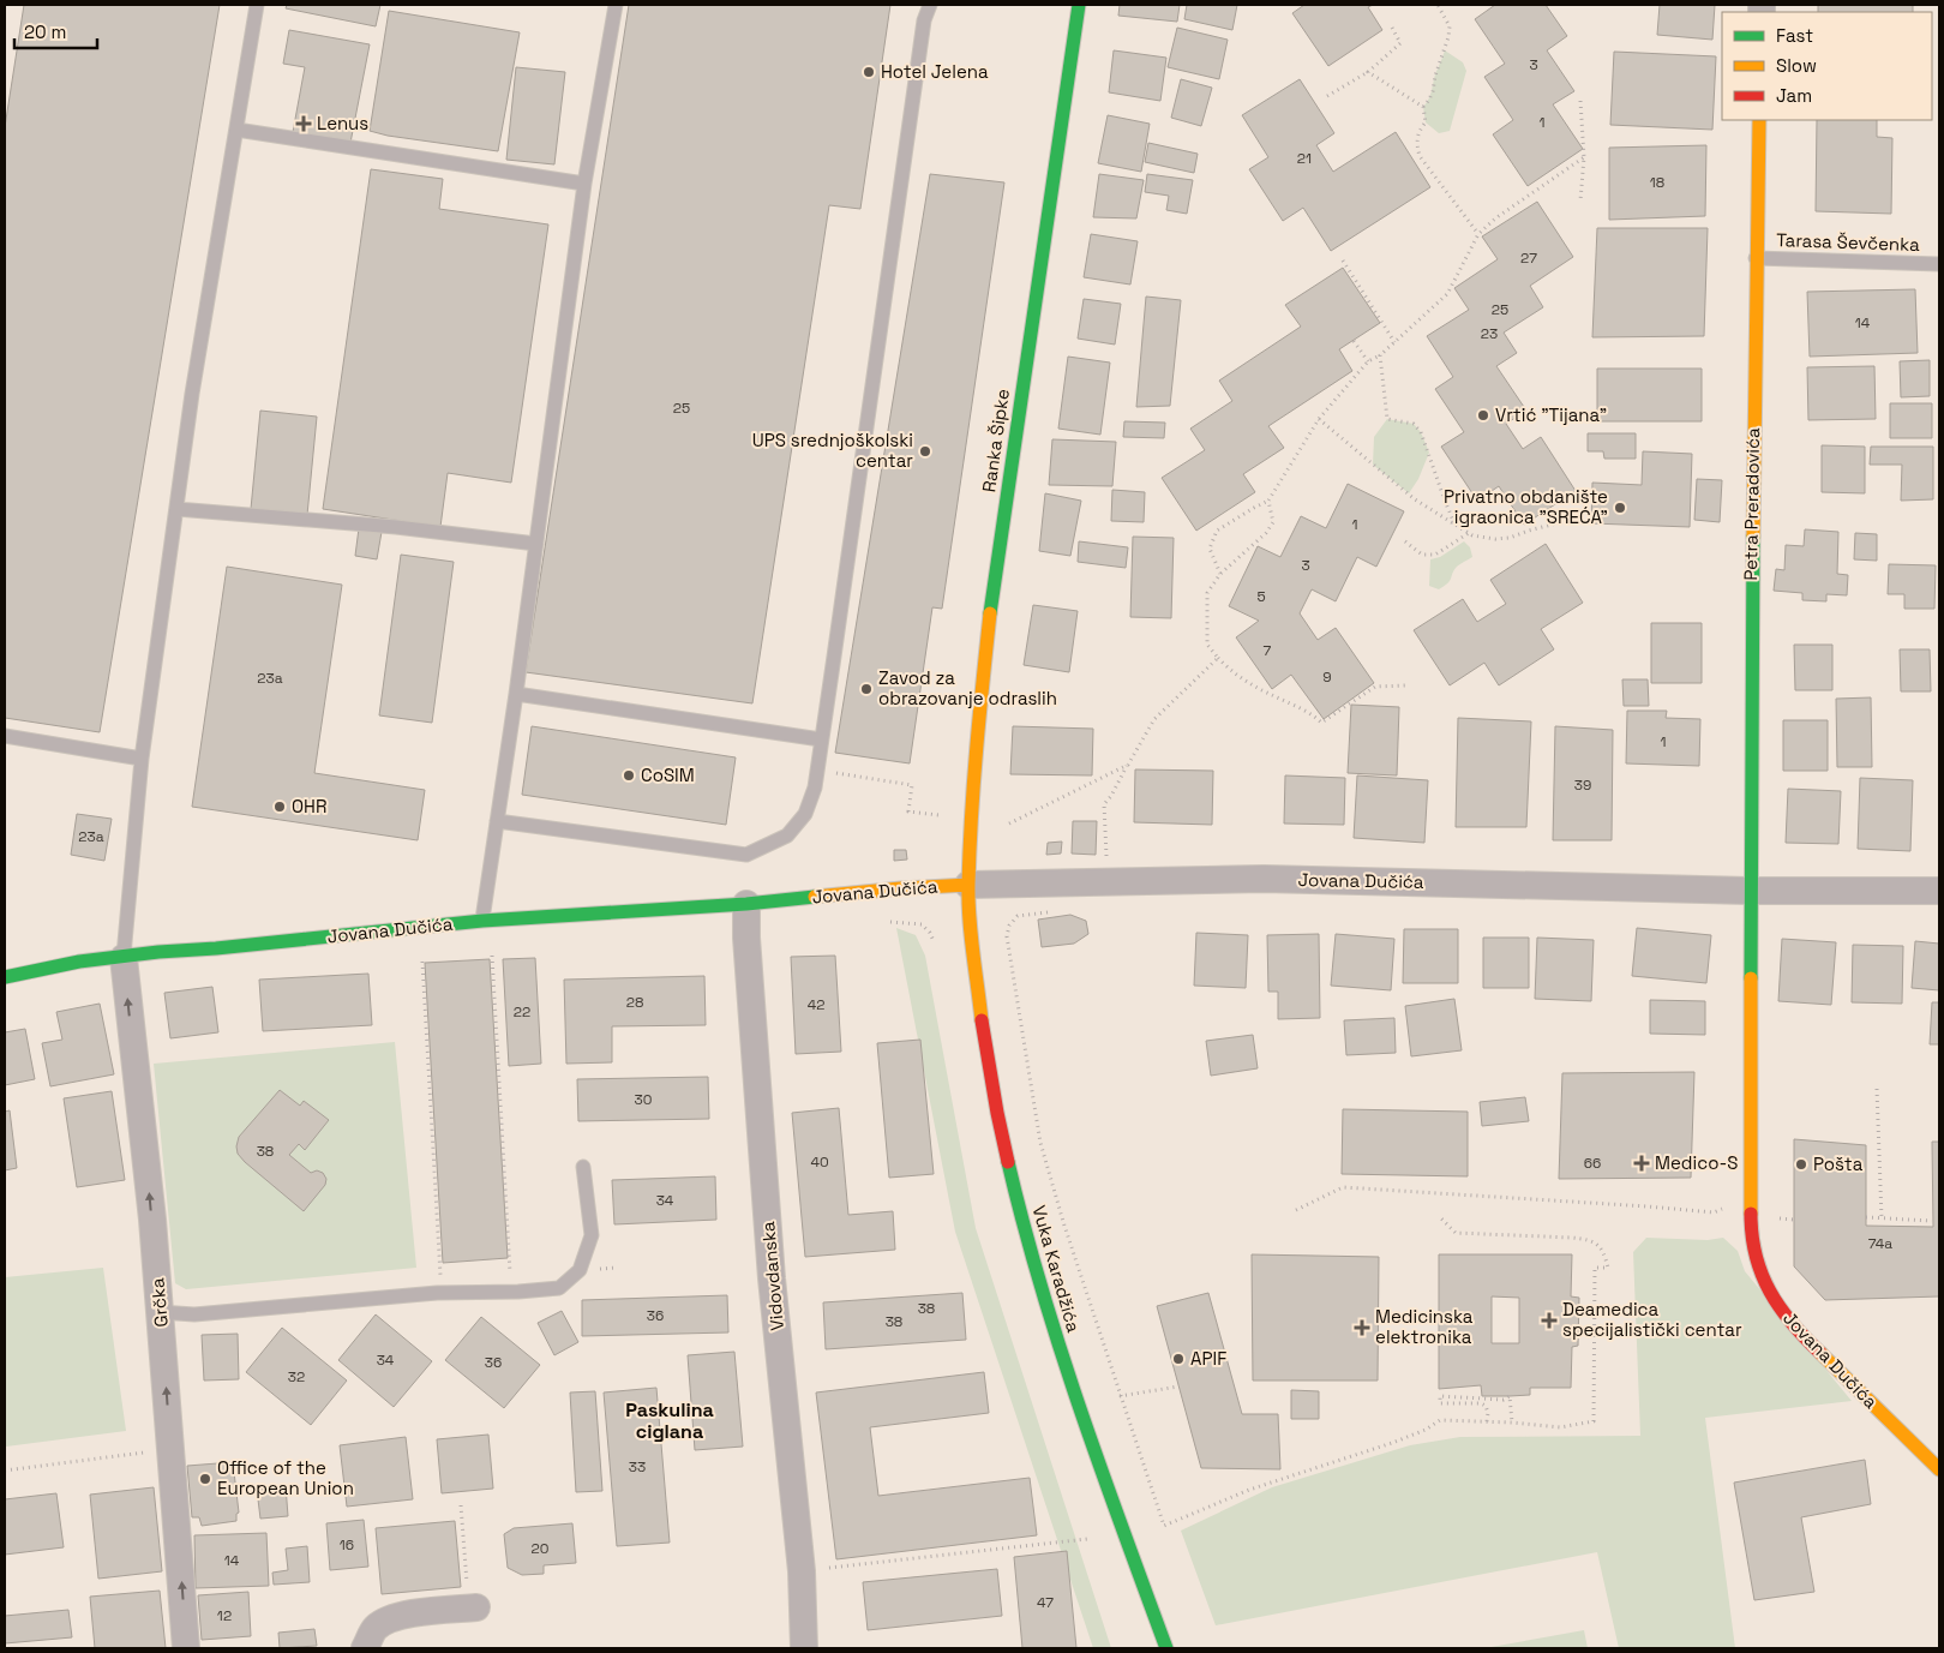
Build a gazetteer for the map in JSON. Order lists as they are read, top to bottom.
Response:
{
  "streets": {
    "street": [
      "Ranka Šipke",
      "Petra Preradovića",
      "Jovana Dučića",
      "Vuka Karadžića",
      "Vidovdanska",
      "Grčka"
    ],
    "lane": ["Tarasa Ševčenka"]
  },
  "crossings": [
    ["Tarasa Ševčenka", "Petra Preradovića"],
    ["Ranka Šipke", "Jovana Dučića"],
    ["Ranka Šipke", "Vuka Karadžića"],
    ["Petra Preradovića", "Jovana Dučića"],
    ["Jovana Dučića", "Vuka Karadžića"],
    ["Jovana Dučića", "Vidovdanska"],
    ["Jovana Dučića", "Grčka"]
  ],
  "one_way": ["Grčka"],
  "districts": ["Paskulina ciglana"],
  "places": {
    "other": [
      "Hotel Jelena",
      "Vrtić \"Tijana\"",
      "UPS srednjoškolski centar",
      "Privatno obdanište igraonica \"SREĆA\"",
      "Zavod za obrazovanje odraslih",
      "CoSIM",
      "OHR",
      "Pošta",
      "APIF",
      "Office of the European Union"
    ],
    "health": [
      "Lenus",
      "Medico-S",
      "Deamedica specijalistički centar",
      "Medicinska elektronika"
    ]
  },
  "house_numbers": [
    "3",
    "1",
    "21",
    "18",
    "27",
    "25",
    "14",
    "23",
    "25",
    "1",
    "3",
    "5",
    "7",
    "9",
    "23a",
    "1",
    "39",
    "23a",
    "28",
    "42",
    "22",
    "30",
    "38",
    "40",
    "66",
    "34",
    "74a",
    "38",
    "36",
    "38",
    "34",
    "36",
    "32",
    "33",
    "16",
    "20",
    "14",
    "47",
    "12"
  ],
  "legend": ["Fast", "Slow", "Jam"],
  "scale_bar": "20 m"
}
